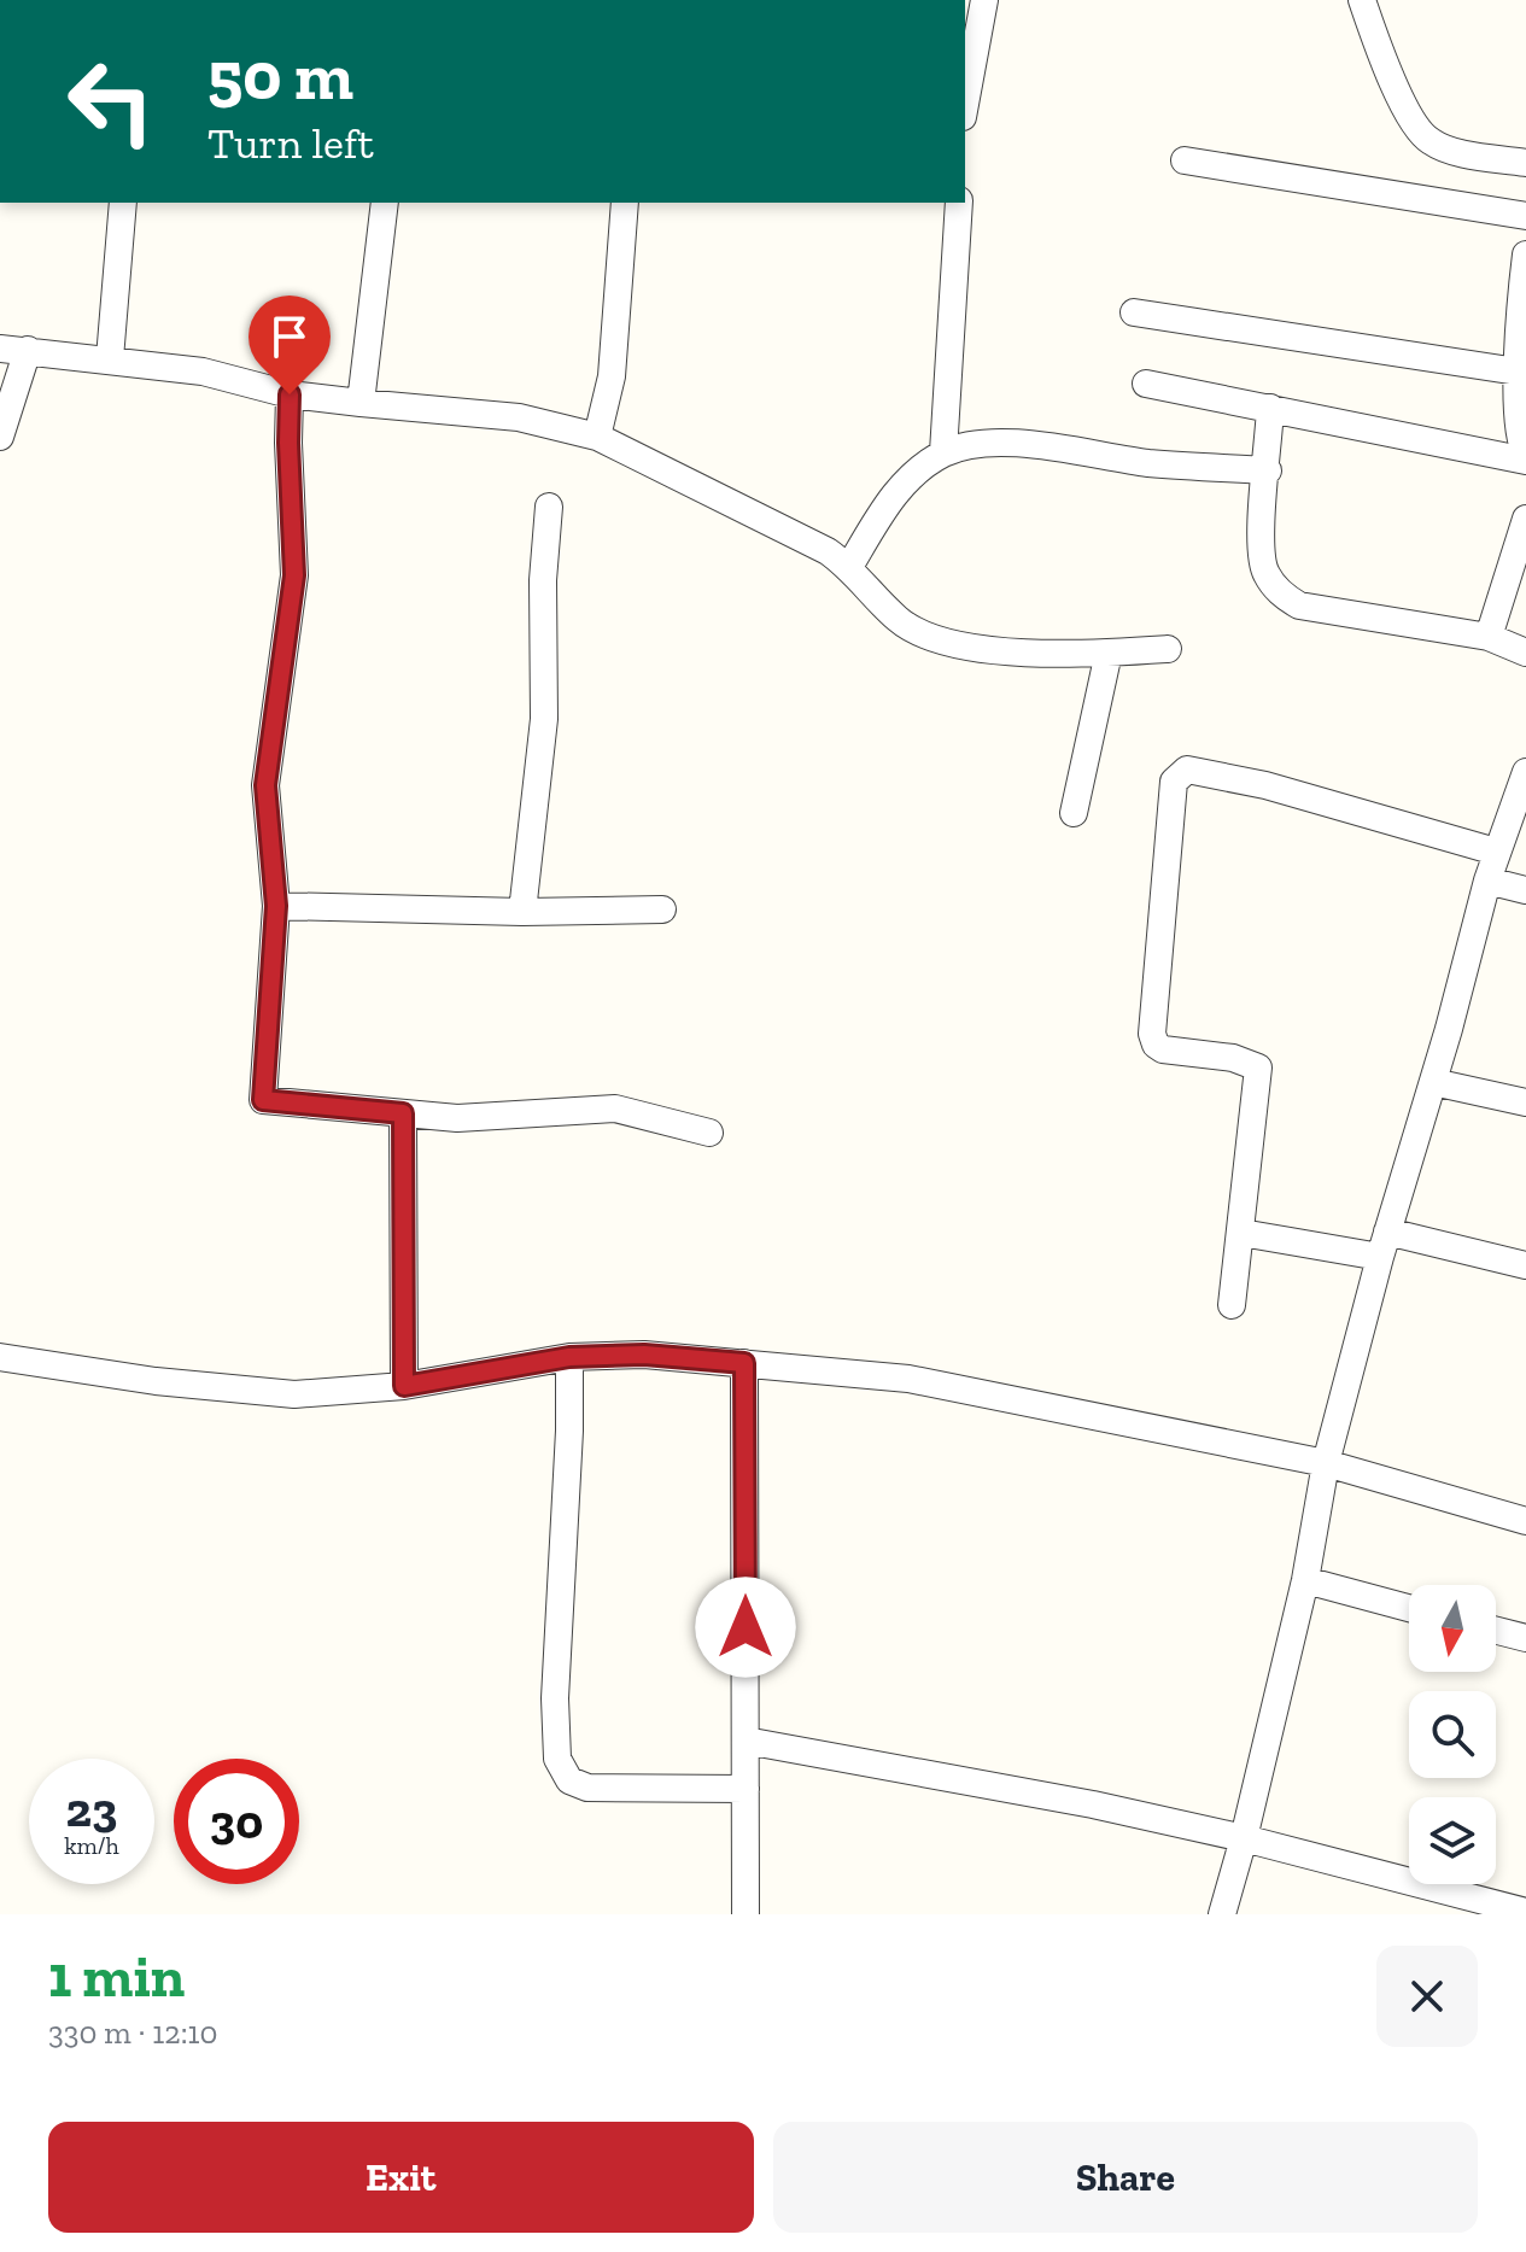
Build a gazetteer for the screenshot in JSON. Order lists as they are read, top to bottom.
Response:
{
  "north": "bottom",
  "page": {
    "turn": ["50 m", "Turn left"],
    "speed": "23 km/h",
    "limit": "30",
    "heading": ["1 min", "330 m · 12:10"],
    "buttons": ["Exit", "Share"]
  }
}
